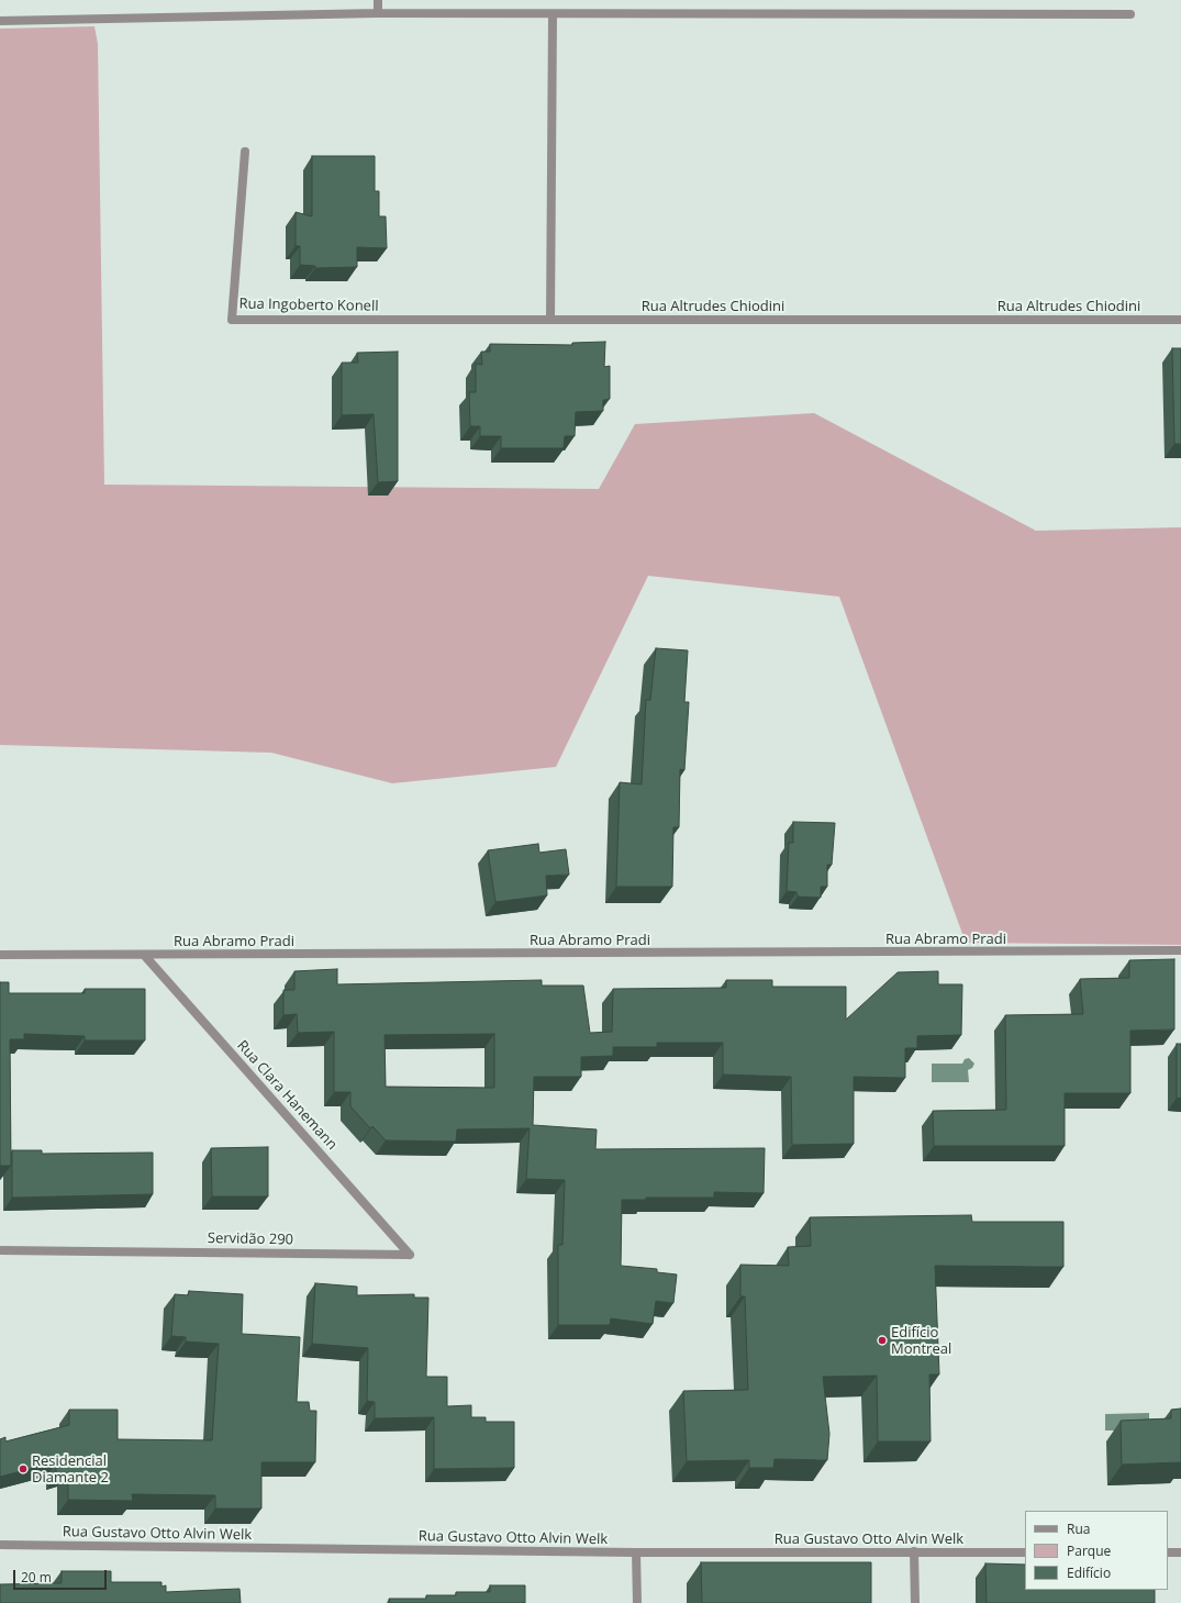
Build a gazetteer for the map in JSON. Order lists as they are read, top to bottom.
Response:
{
  "streets": {
    "street": [
      "Rua Ingoberto Konell",
      "Rua Altrudes Chiodini",
      "Rua Abramo Pradi",
      "Rua Clara Hanemann",
      "Servidão 290",
      "Rua Gustavo Otto Alvin Welk"
    ]
  },
  "crossings": [
    ["Rua Ingoberto Konell", "Rua Altrudes Chiodini"],
    ["Rua Abramo Pradi", "Rua Clara Hanemann"],
    ["Rua Clara Hanemann", "Servidão 290"]
  ],
  "places": ["Edifício Montreal", "Residencial Diamante 2"],
  "legend": ["Rua", "Parque", "Edifício"],
  "scale_bar": "20 m"
}
